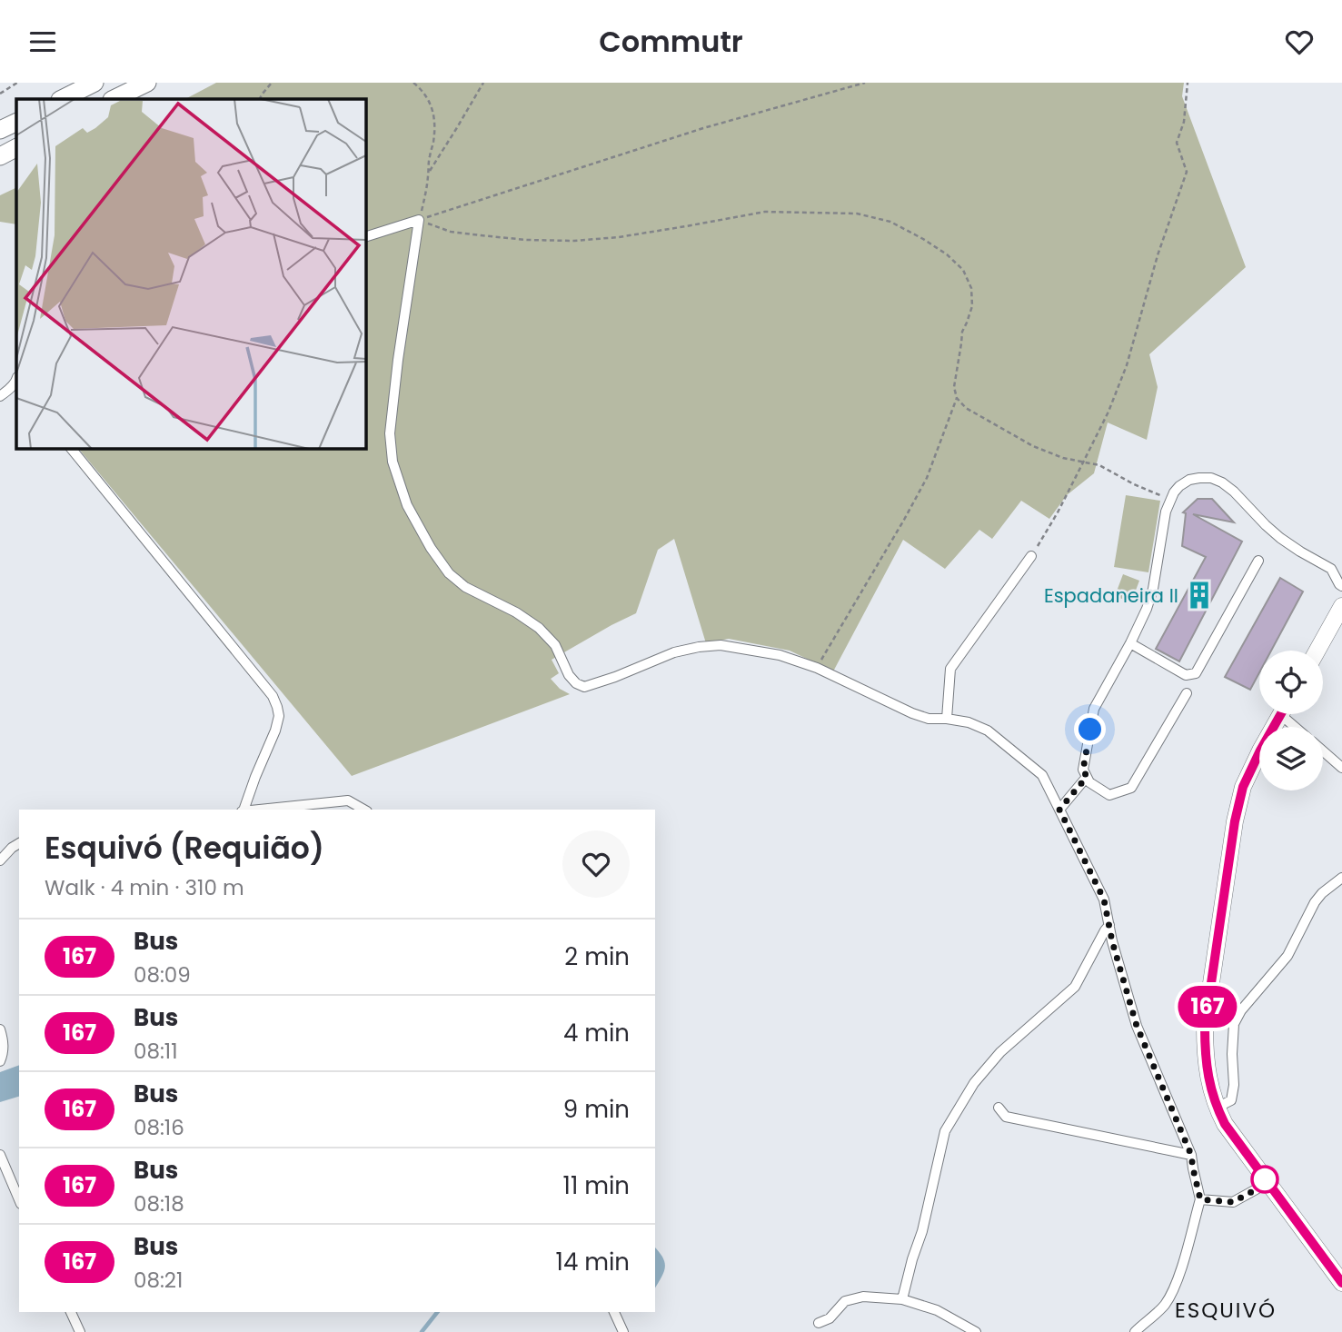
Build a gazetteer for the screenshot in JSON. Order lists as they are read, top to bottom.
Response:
{
  "districts": ["ESQUIVÓ"],
  "places": {
    "building": ["Espadaneira II"]
  },
  "lines": ["bus line 167"],
  "page": {
    "header": "Commutr",
    "on_map": "167",
    "heading": ["Esquivó (Requião)", "Walk · 4 min · 310 m"],
    "list": [
      {
        "mark": "167",
        "name": "Bus",
        "note": "08:09",
        "value": "2 min"
      },
      {
        "mark": "167",
        "name": "Bus",
        "note": "08:11",
        "value": "4 min"
      },
      {
        "mark": "167",
        "name": "Bus",
        "note": "08:16",
        "value": "9 min"
      },
      {
        "mark": "167",
        "name": "Bus",
        "note": "08:18",
        "value": "11 min"
      },
      {
        "mark": "167",
        "name": "Bus",
        "note": "08:21",
        "value": "14 min"
      }
    ]
  }
}
